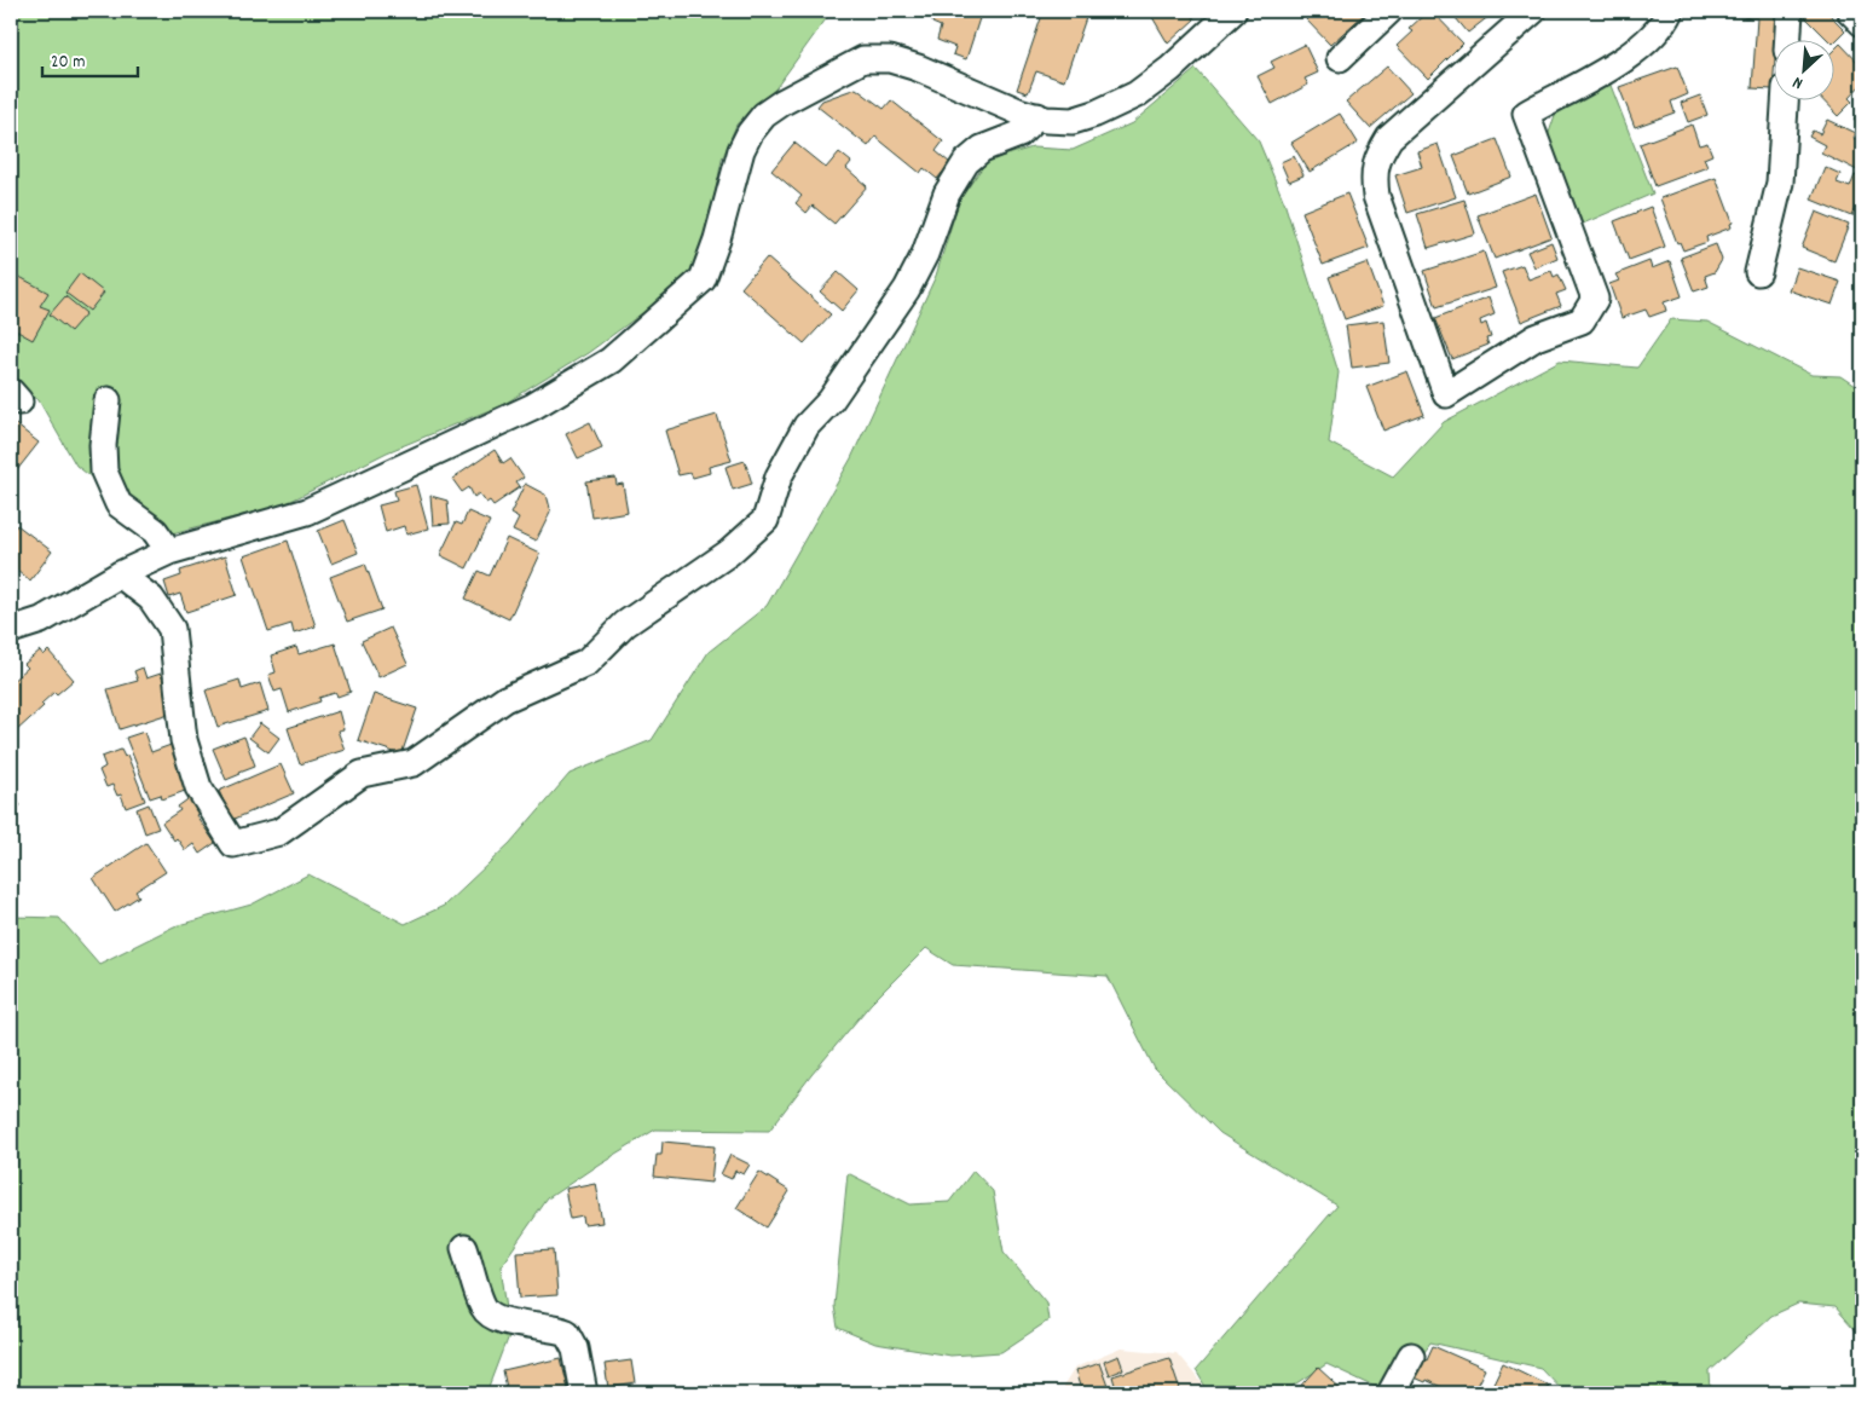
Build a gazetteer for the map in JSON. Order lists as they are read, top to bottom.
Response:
{
  "scale_bar": "20 m",
  "north": "bottom left"
}
